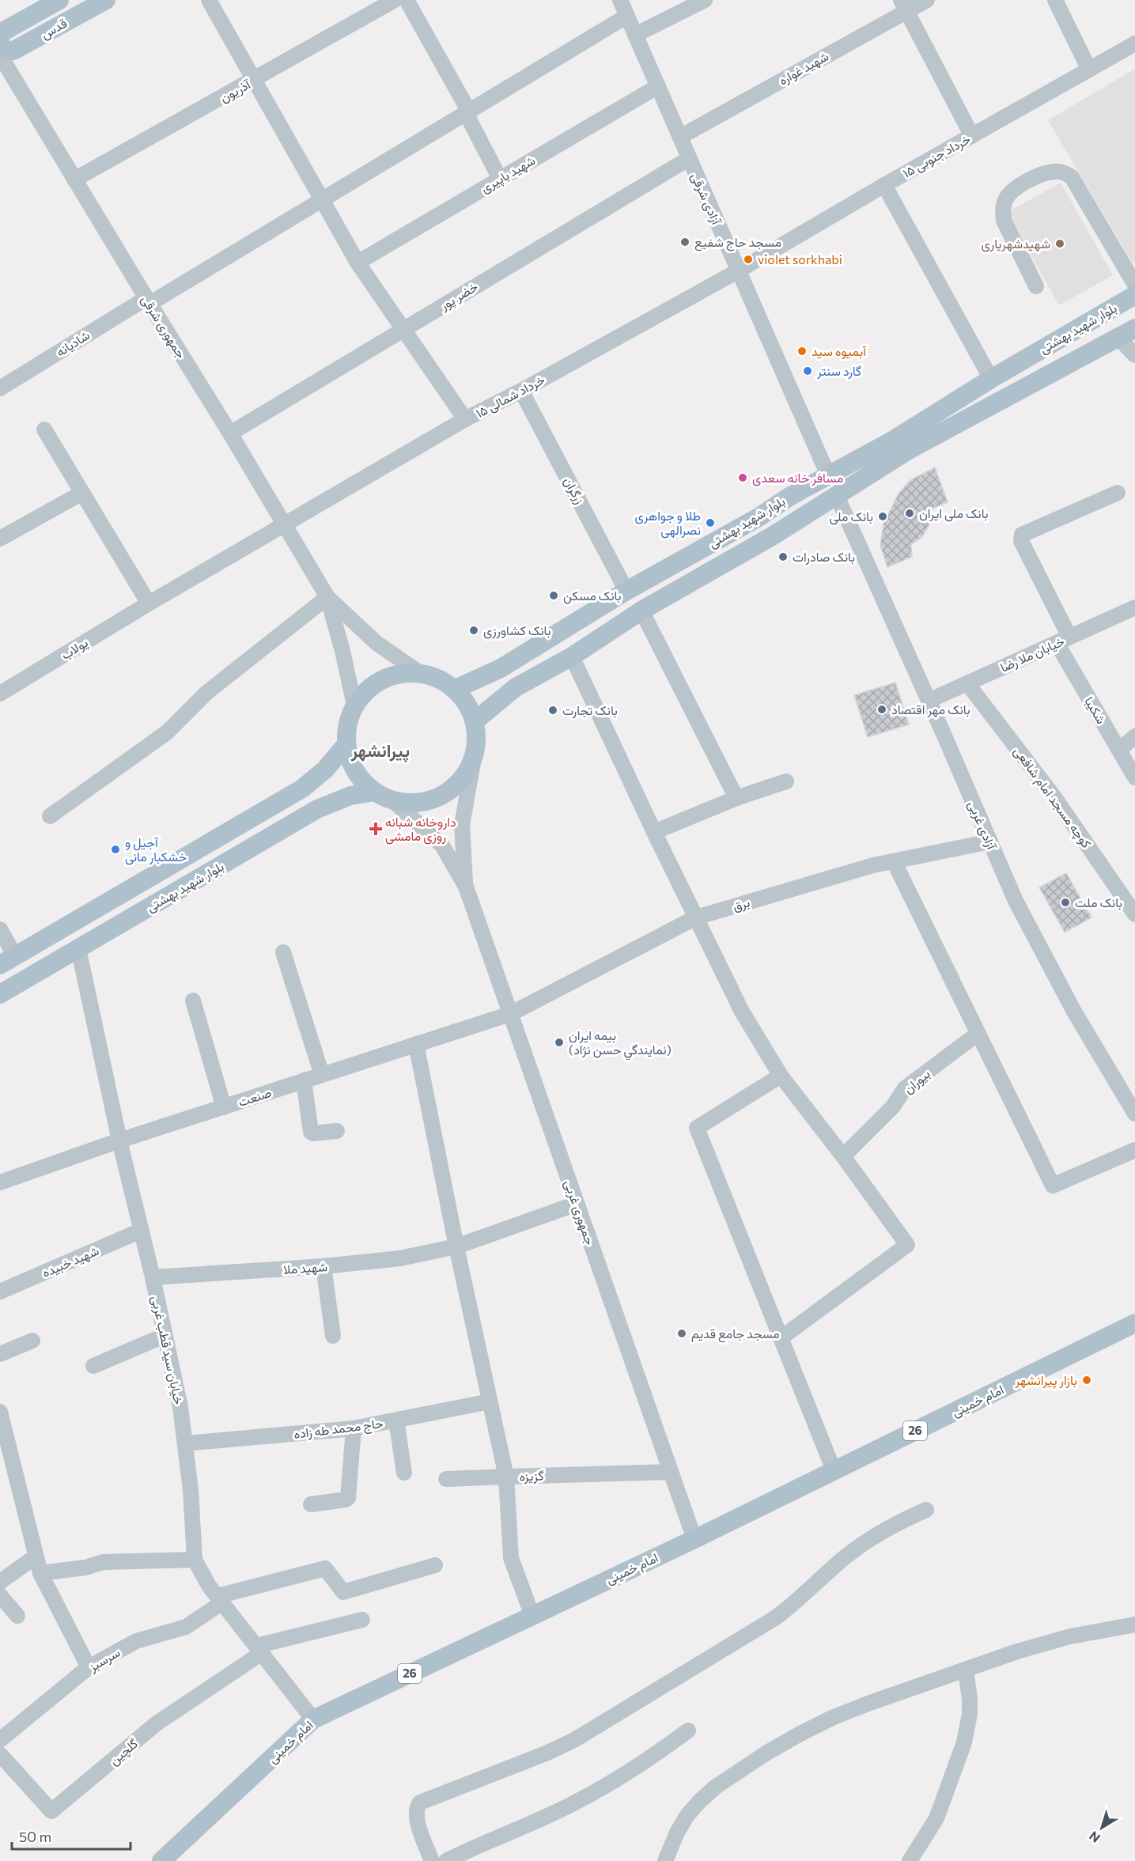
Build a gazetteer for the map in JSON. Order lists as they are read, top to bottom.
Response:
{
  "streets": {
    "main road": [
      "قدس",
      "بلوار شهید بهشتی",
      "امام خمینی",
      "26"
    ],
    "street": [
      "شهید غواره",
      "آذریون",
      "۱۵ خرداد جنوبی",
      "شهید باپیری",
      "آزادی شرقی",
      "خضر پور",
      "جمهوری شرقی",
      "شادیانه",
      "۱۵ خرداد شمالی",
      "زرگران",
      "پولاب",
      "خیابان ملا رضا",
      "شکیبا",
      "کوچه مسجد امام شافعی",
      "آزادی غربی",
      "برق",
      "بیوران",
      "صنعت",
      "جمهوری غربی",
      "شهید خبیده",
      "شهید ملا",
      "خیابان سید قطب غربی",
      "حاج محمد طه زاده",
      "گزیزه",
      "سرسبز",
      "گلچین"
    ]
  },
  "crossings": [
    ["شهید غواره", "آزادی شرقی"],
    ["آذریون", "جمهوری شرقی"],
    ["۱۵ خرداد جنوبی", "آزادی شرقی"],
    ["۱۵ خرداد جنوبی", "۱۵ خرداد شمالی"],
    ["شهید باپیری", "آزادی شرقی"],
    ["آزادی شرقی", "خضر پور"],
    ["آزادی شرقی", "بلوار شهید بهشتی"],
    ["آزادی شرقی", "شادیانه"],
    ["آزادی شرقی", "۱۵ خرداد شمالی"],
    ["خضر پور", "جمهوری شرقی"],
    ["جمهوری شرقی", "شادیانه"],
    ["جمهوری شرقی", "۱۵ خرداد شمالی"],
    ["بلوار شهید بهشتی", "زرگران"],
    ["بلوار شهید بهشتی", "آزادی غربی"],
    ["بلوار شهید بهشتی", "خیابان سید قطب غربی"],
    ["۱۵ خرداد شمالی", "زرگران"],
    ["۱۵ خرداد شمالی", "پولاب"],
    ["خیابان ملا رضا", "شکیبا"],
    ["خیابان ملا رضا", "کوچه مسجد امام شافعی"],
    ["خیابان ملا رضا", "آزادی غربی"],
    ["آزادی غربی", "برق"],
    ["برق", "صنعت"],
    ["برق", "جمهوری غربی"],
    ["صنعت", "جمهوری غربی"],
    ["صنعت", "خیابان سید قطب غربی"],
    ["جمهوری غربی", "شهید ملا"],
    ["جمهوری غربی", "امام خمینی"],
    ["جمهوری غربی", "گزیزه"],
    ["شهید خبیده", "خیابان سید قطب غربی"],
    ["شهید ملا", "خیابان سید قطب غربی"],
    ["خیابان سید قطب غربی", "امام خمینی"],
    ["خیابان سید قطب غربی", "حاج محمد طه زاده"],
    ["خیابان سید قطب غربی", "سرسبز"],
    ["خیابان سید قطب غربی", "گلچین"],
    ["امام خمینی", "گزیزه"]
  ],
  "districts": ["پیرانشهر"],
  "places": {
    "other": [
      "مسجد حاج شفیع",
      "شهیدشهریاری",
      "violet sorkhabi",
      "آبمیوه سید",
      "گارد سنتر",
      "مسافر خانه سعدی",
      "بانک ملی ایران",
      "بانک ملی",
      "طلا و جواهری نصرالهی",
      "بانک صادرات",
      "بانک مسکن",
      "بانک کشاورزی",
      "بانک مهر اقتصاد",
      "بانک تجارت",
      "آجیل و خشکبار مانی",
      "بانک ملت",
      "بيمه ايران (نمايندگي حسن نژاد)",
      "مسجد جامع قدیم",
      "بازار پیرانشهر"
    ],
    "health": ["داروخانه شبانه روزی مامشی"]
  },
  "scale_bar": "50 m",
  "north": "bottom left"
}
